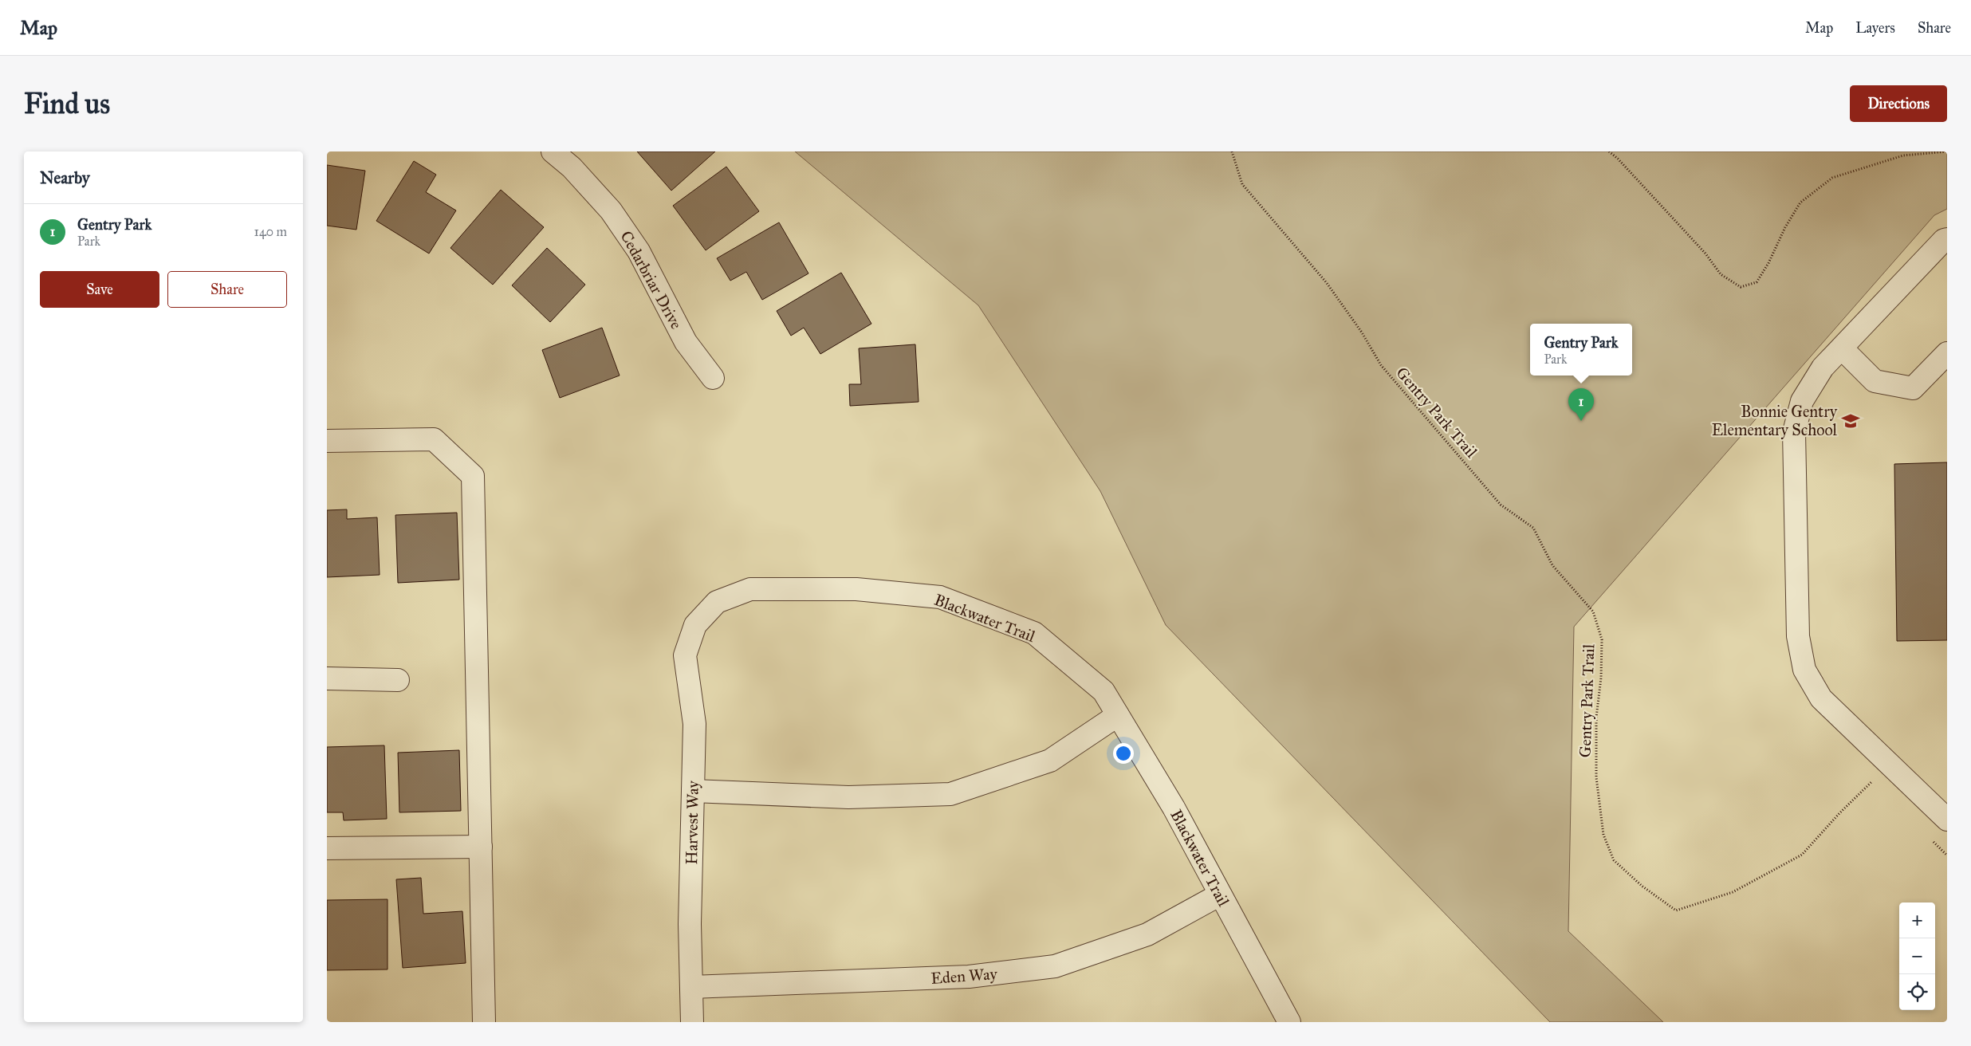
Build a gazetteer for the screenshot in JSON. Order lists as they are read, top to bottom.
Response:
{
  "streets": {
    "street": [
      "Cedarbriar Drive",
      "Blackwater Trail",
      "Harvest Way",
      "Eden Way"
    ],
    "path": ["Gentry Park Trail"]
  },
  "crossings": [
    ["Blackwater Trail", "Harvest Way"],
    ["Blackwater Trail", "Eden Way"],
    ["Harvest Way", "Eden Way"]
  ],
  "places": {
    "school or university": ["Bonnie Gentry Elementary School"]
  },
  "page": {
    "header": "Map",
    "nav": ["Map", "Layers", "Share"],
    "buttons": [
      "Directions",
      ["Save", "Share"]
    ],
    "title": "Find us",
    "heading": "Nearby",
    "list": [
      {
        "mark": "1",
        "name": "Gentry Park",
        "note": "Park",
        "value": "140 m"
      }
    ],
    "popup": ["Gentry Park", "Park"],
    "pins": "1",
    "map_buttons": ["+", "−"]
  }
}
